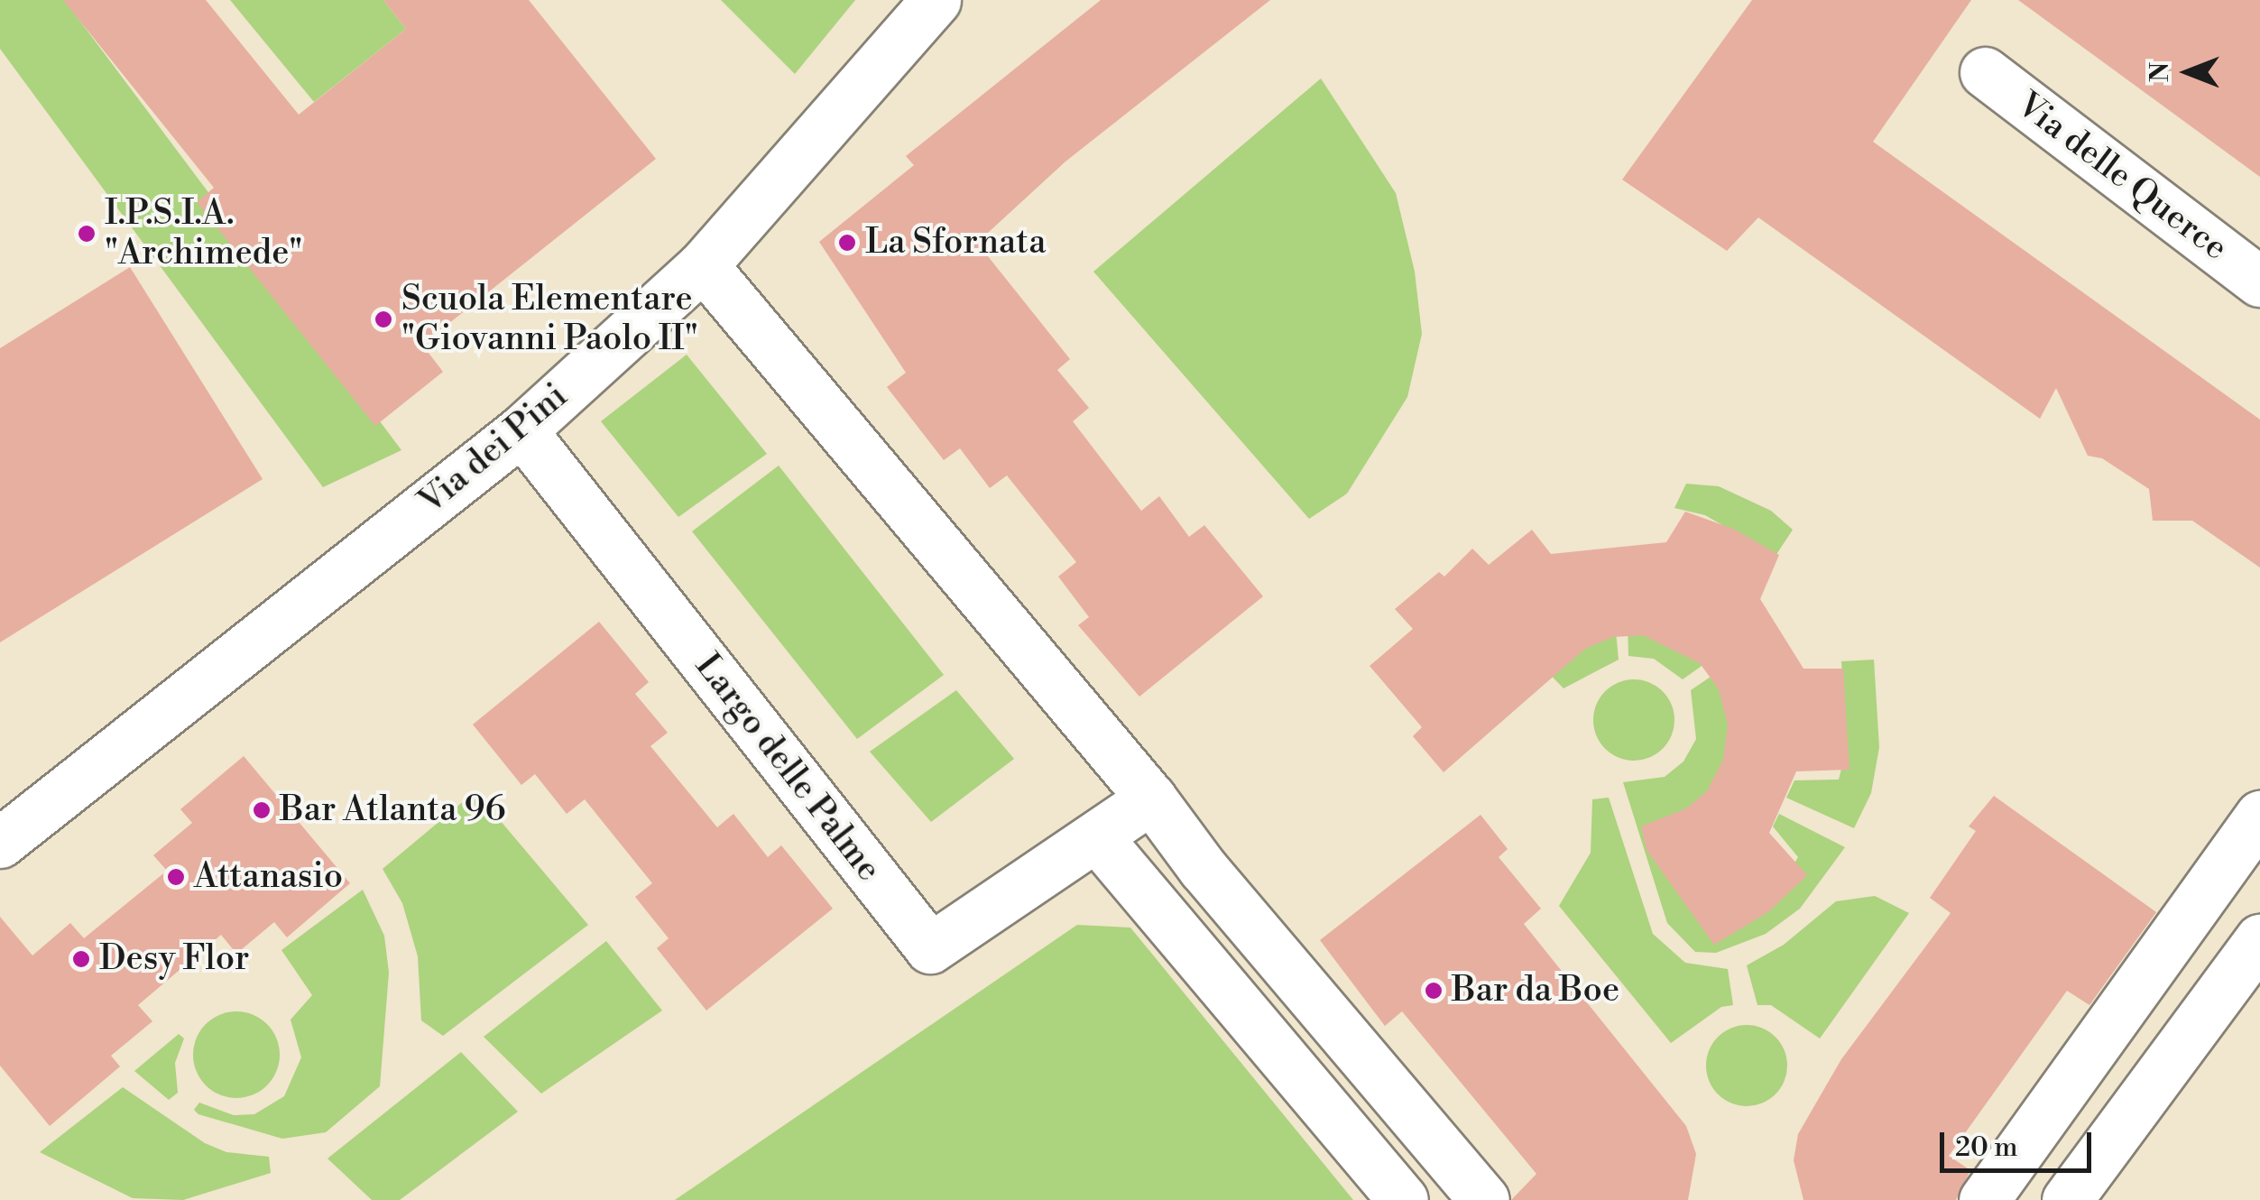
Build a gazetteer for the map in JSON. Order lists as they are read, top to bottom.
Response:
{
  "streets": {
    "street": ["Via delle Querce", "Via dei Pini", "Largo delle Palme"]
  },
  "crossings": [
    ["Via dei Pini", "Largo delle Palme"]
  ],
  "places": [
    "I.P.S.I.A. \"Archimede\"",
    "La Sfornata",
    "Scuola Elementare \"Giovanni Paolo II\"",
    "Bar Atlanta 96",
    "Attanasio",
    "Desy Flor",
    "Bar da Boe"
  ],
  "scale_bar": "20 m",
  "north": "left"
}
